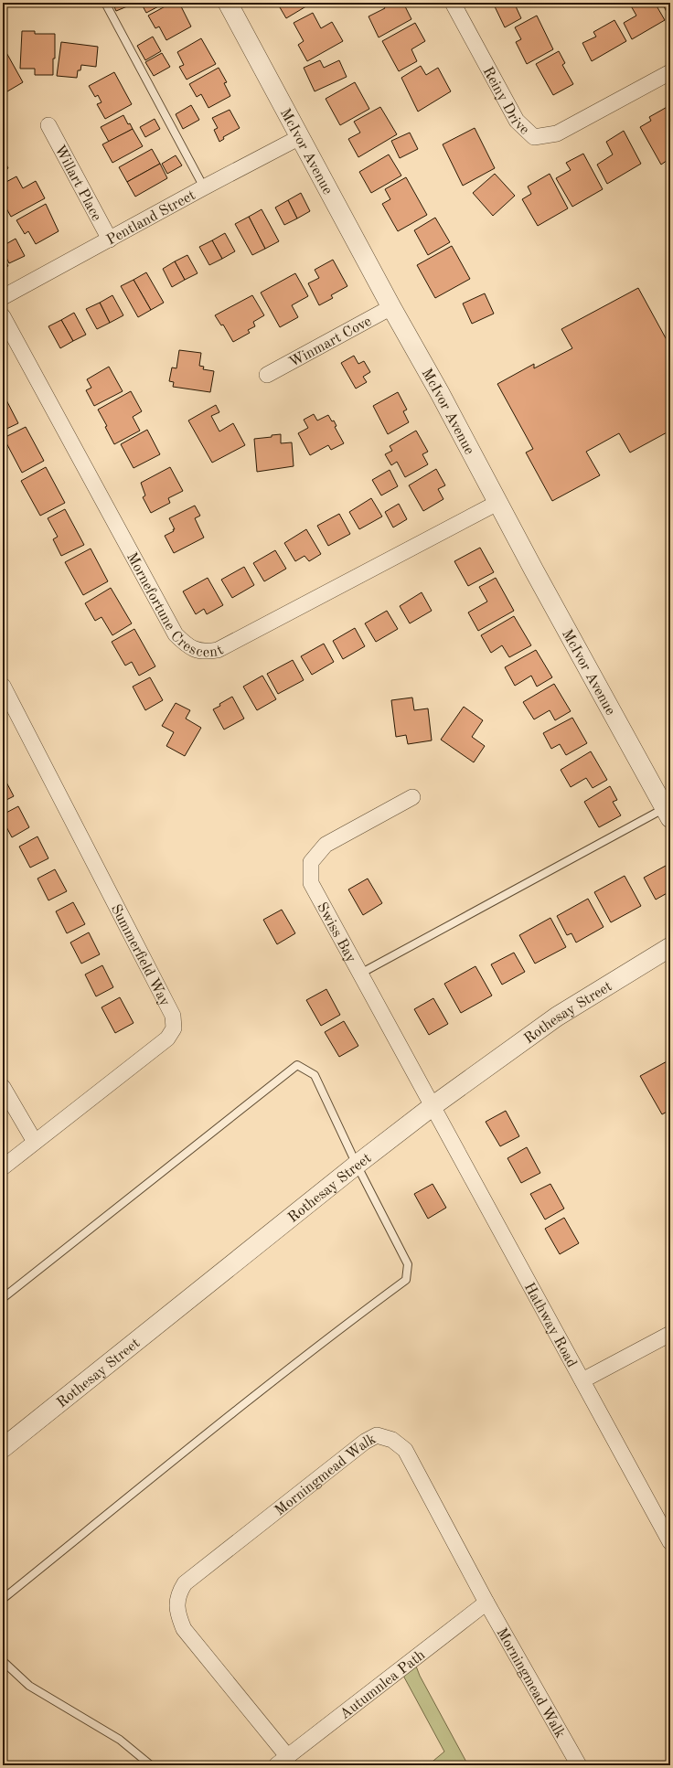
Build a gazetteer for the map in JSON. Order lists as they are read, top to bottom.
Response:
{
  "streets": {
    "street": [
      "Reiny Drive",
      "McIvor Avenue",
      "Willart Place",
      "Pentland Street",
      "Winmart Cove",
      "Mornefortune Crescent",
      "Swiss Bay",
      "Summerfield Way",
      "Rothesay Street",
      "Hathway Road",
      "Morningmead Walk",
      "Autumnlea Path"
    ]
  },
  "crossings": [
    ["McIvor Avenue", "Pentland Street"],
    ["McIvor Avenue", "Winmart Cove"],
    ["McIvor Avenue", "Mornefortune Crescent"],
    ["Willart Place", "Pentland Street"],
    ["Swiss Bay", "Rothesay Street"],
    ["Swiss Bay", "Hathway Road"],
    ["Rothesay Street", "Hathway Road"],
    ["Morningmead Walk", "Autumnlea Path"]
  ]
}
